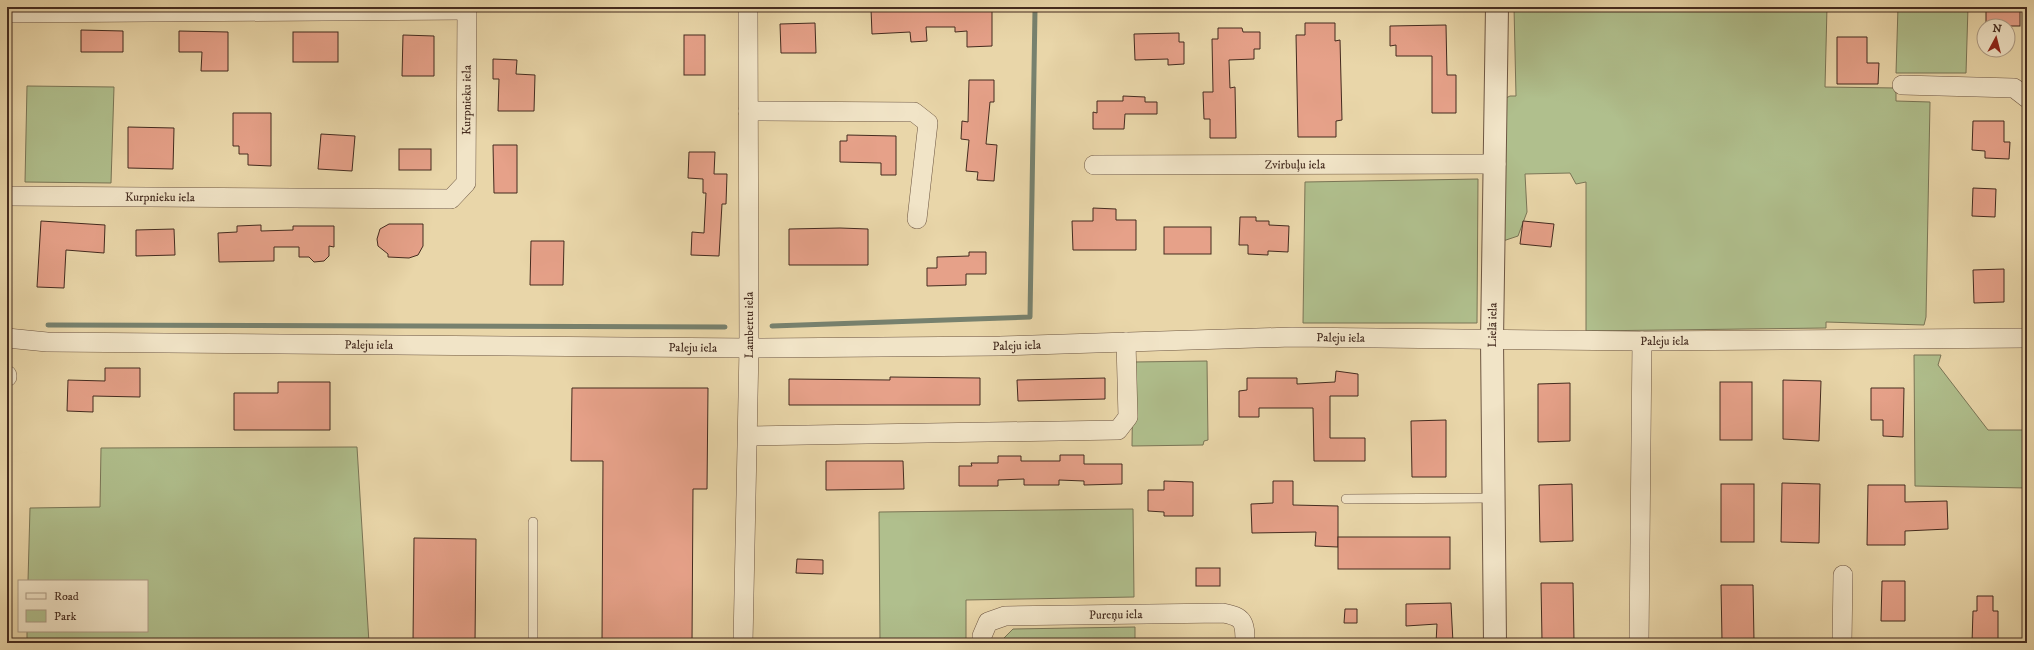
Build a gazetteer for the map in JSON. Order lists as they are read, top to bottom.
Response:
{
  "streets": {
    "street": [
      "Kurpnieku iela",
      "Zvirbuļu iela",
      "Lambertu iela",
      "Lielā iela",
      "Paleju iela",
      "Pureņu iela"
    ]
  },
  "crossings": [
    ["Zvirbuļu iela", "Lielā iela"],
    ["Lambertu iela", "Paleju iela"],
    ["Lielā iela", "Paleju iela"]
  ],
  "legend": ["Road", "Park"],
  "north": "top"
}
